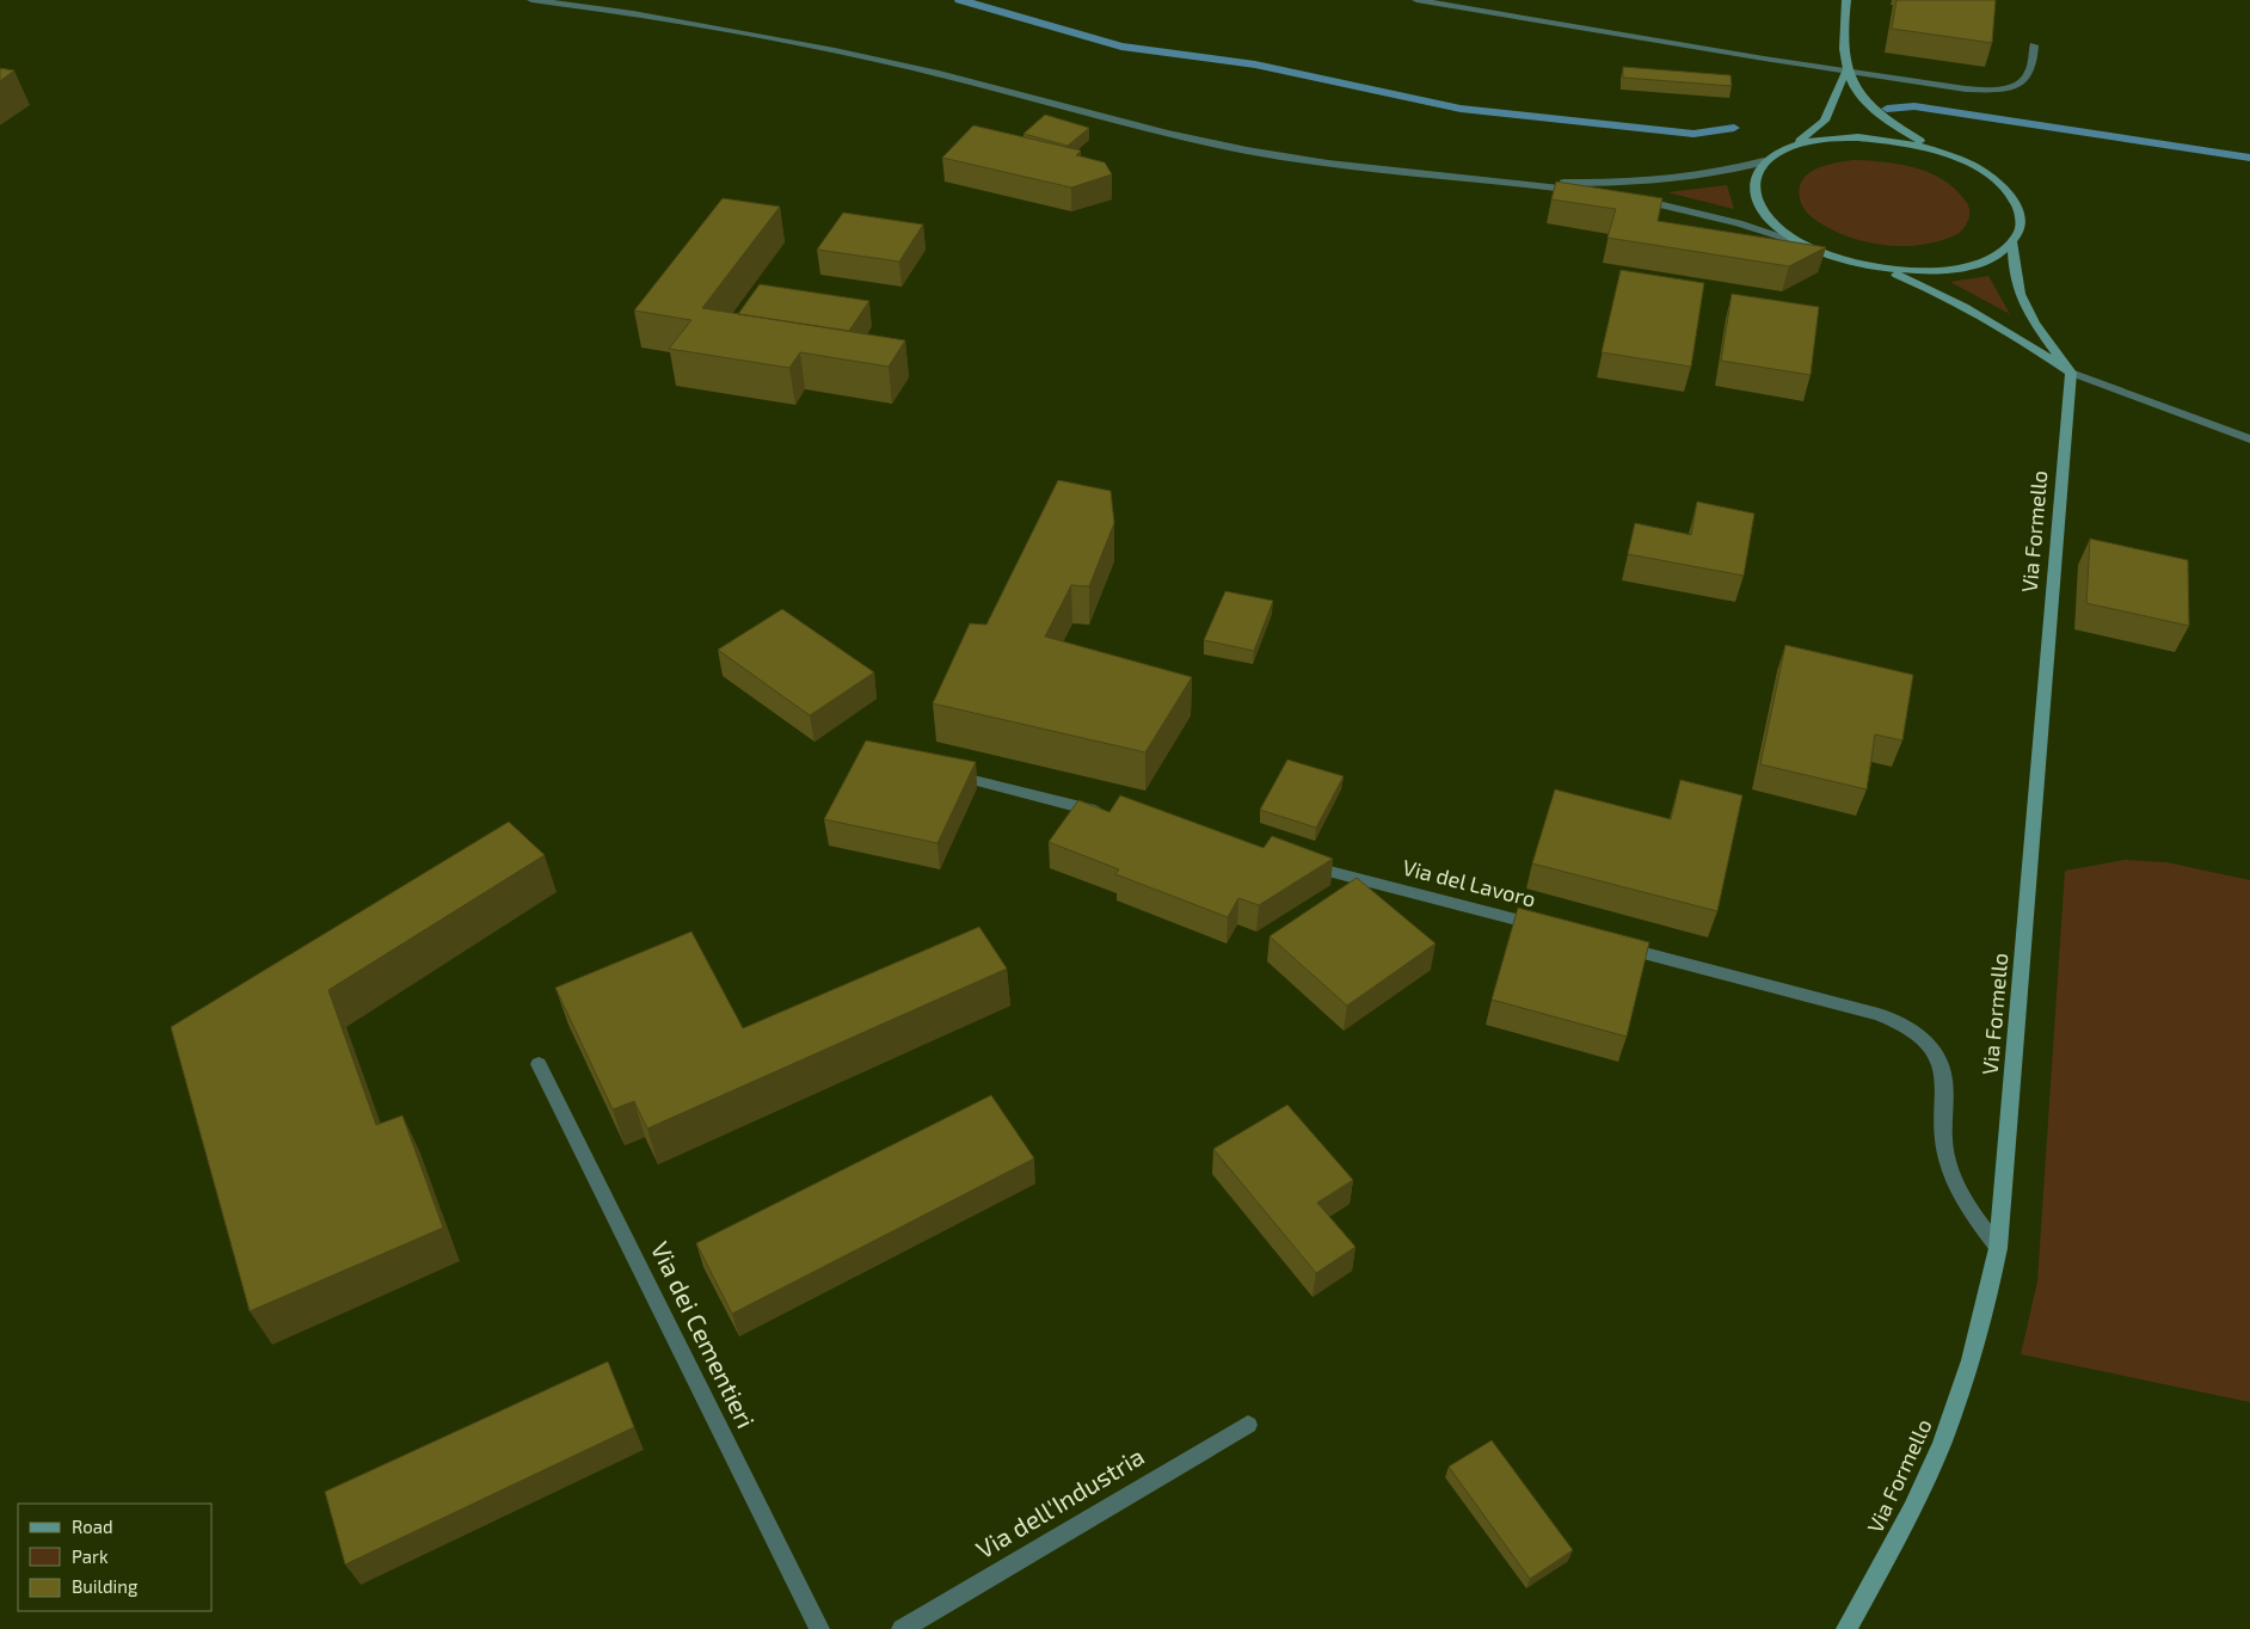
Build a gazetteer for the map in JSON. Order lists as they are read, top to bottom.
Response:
{
  "streets": {
    "main road": ["Via Formello"],
    "street": ["Via del Lavoro", "Via dei Cementieri", "Via dell'Industria"]
  },
  "legend": ["Road", "Park", "Building"]
}
